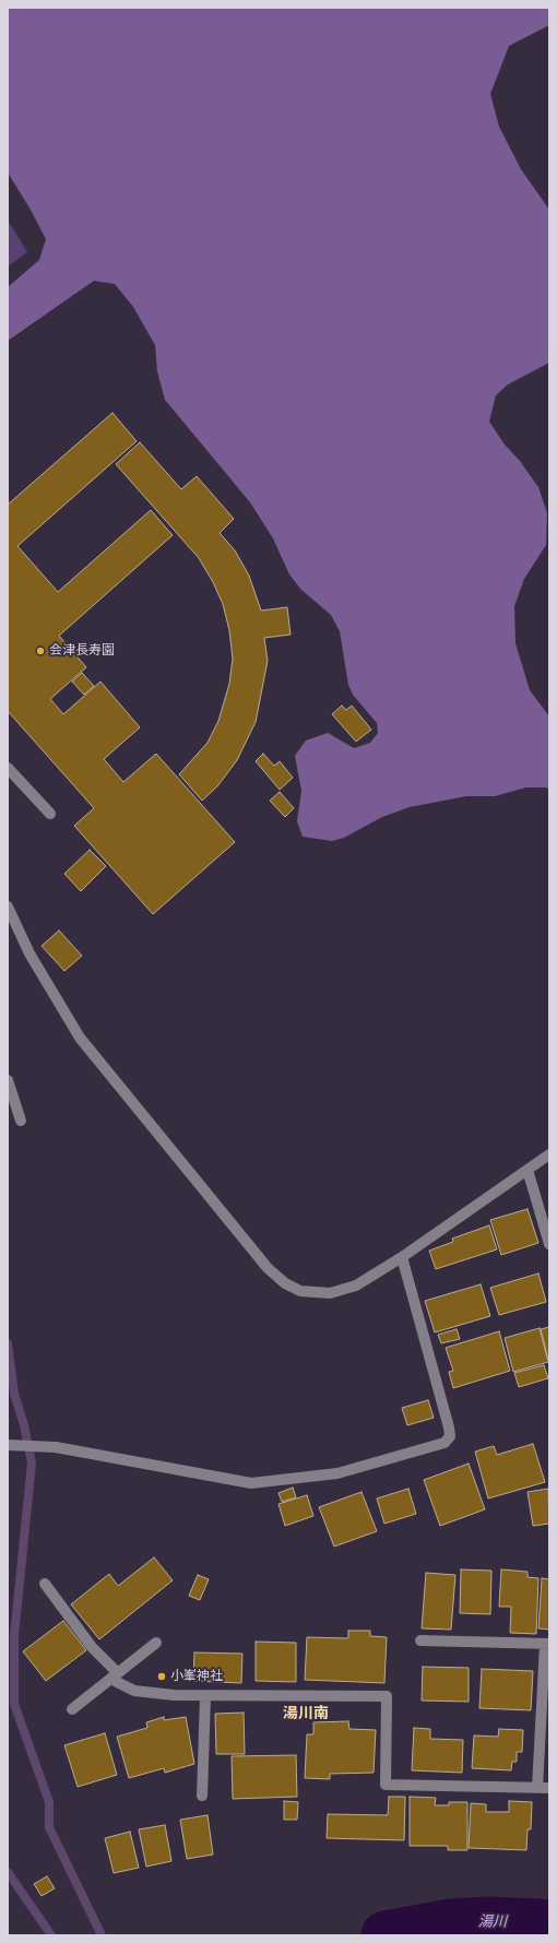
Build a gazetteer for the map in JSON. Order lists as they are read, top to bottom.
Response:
{
  "districts": ["湯川南"],
  "water": ["湯川"],
  "places": ["会津長寿園", "小峯神社"]
}
